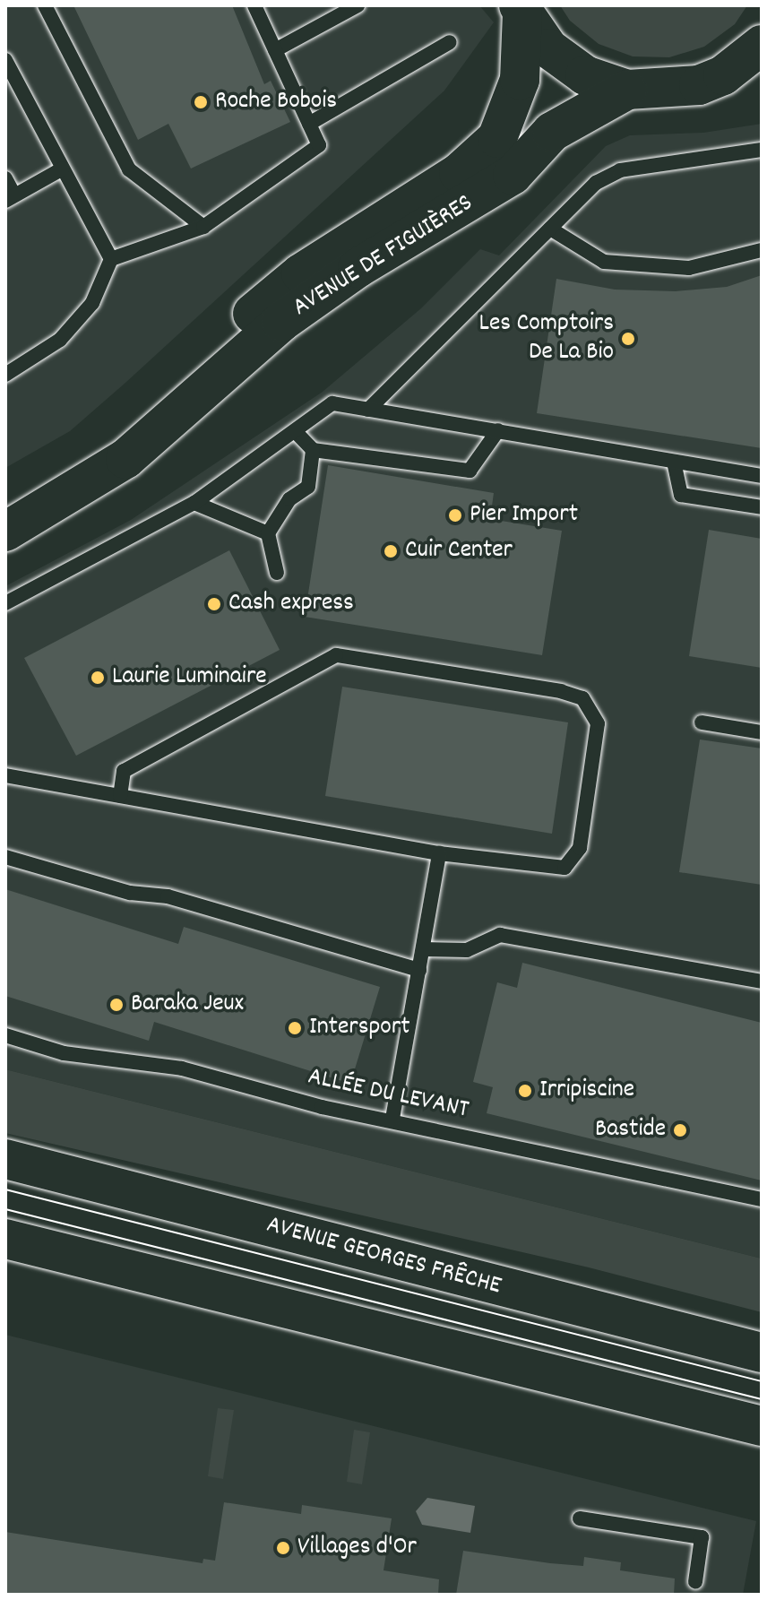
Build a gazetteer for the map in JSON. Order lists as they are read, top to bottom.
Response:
{
  "streets": {
    "main road": ["AVENUE DE FIGUIÈRES", "AVENUE GEORGES FRÊCHE"],
    "lane": ["ALLÉE DU LEVANT"]
  },
  "places": [
    "Roche Bobois",
    "Les Comptoirs De La Bio",
    "Pier Import",
    "Cuir Center",
    "Cash express",
    "Laurie Luminaire",
    "Baraka Jeux",
    "Intersport",
    "Irripiscine",
    "Bastide",
    "Villages d'Or"
  ]
}
